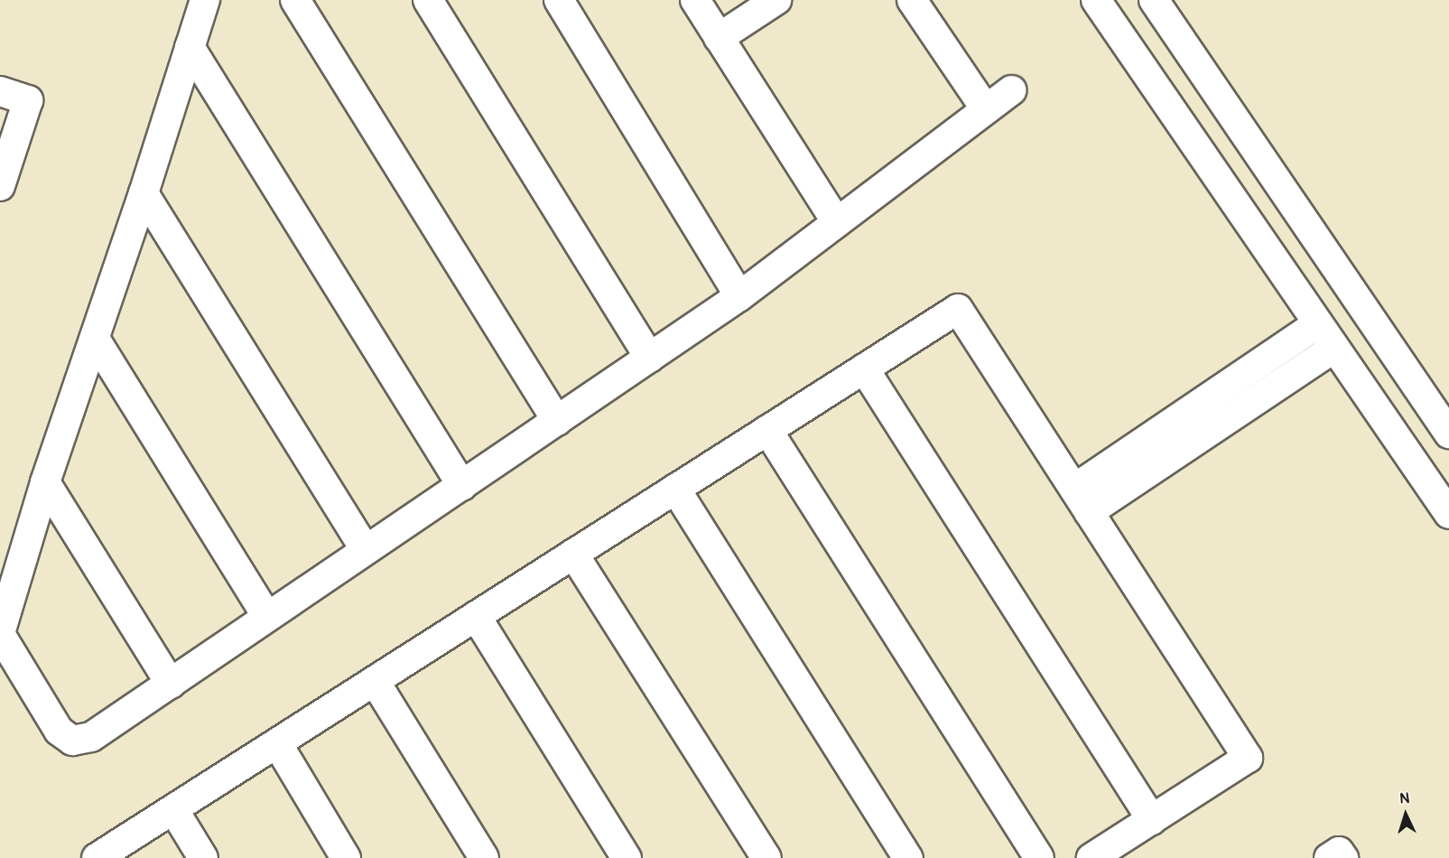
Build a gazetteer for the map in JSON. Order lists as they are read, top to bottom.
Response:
{
  "north": "top"
}
